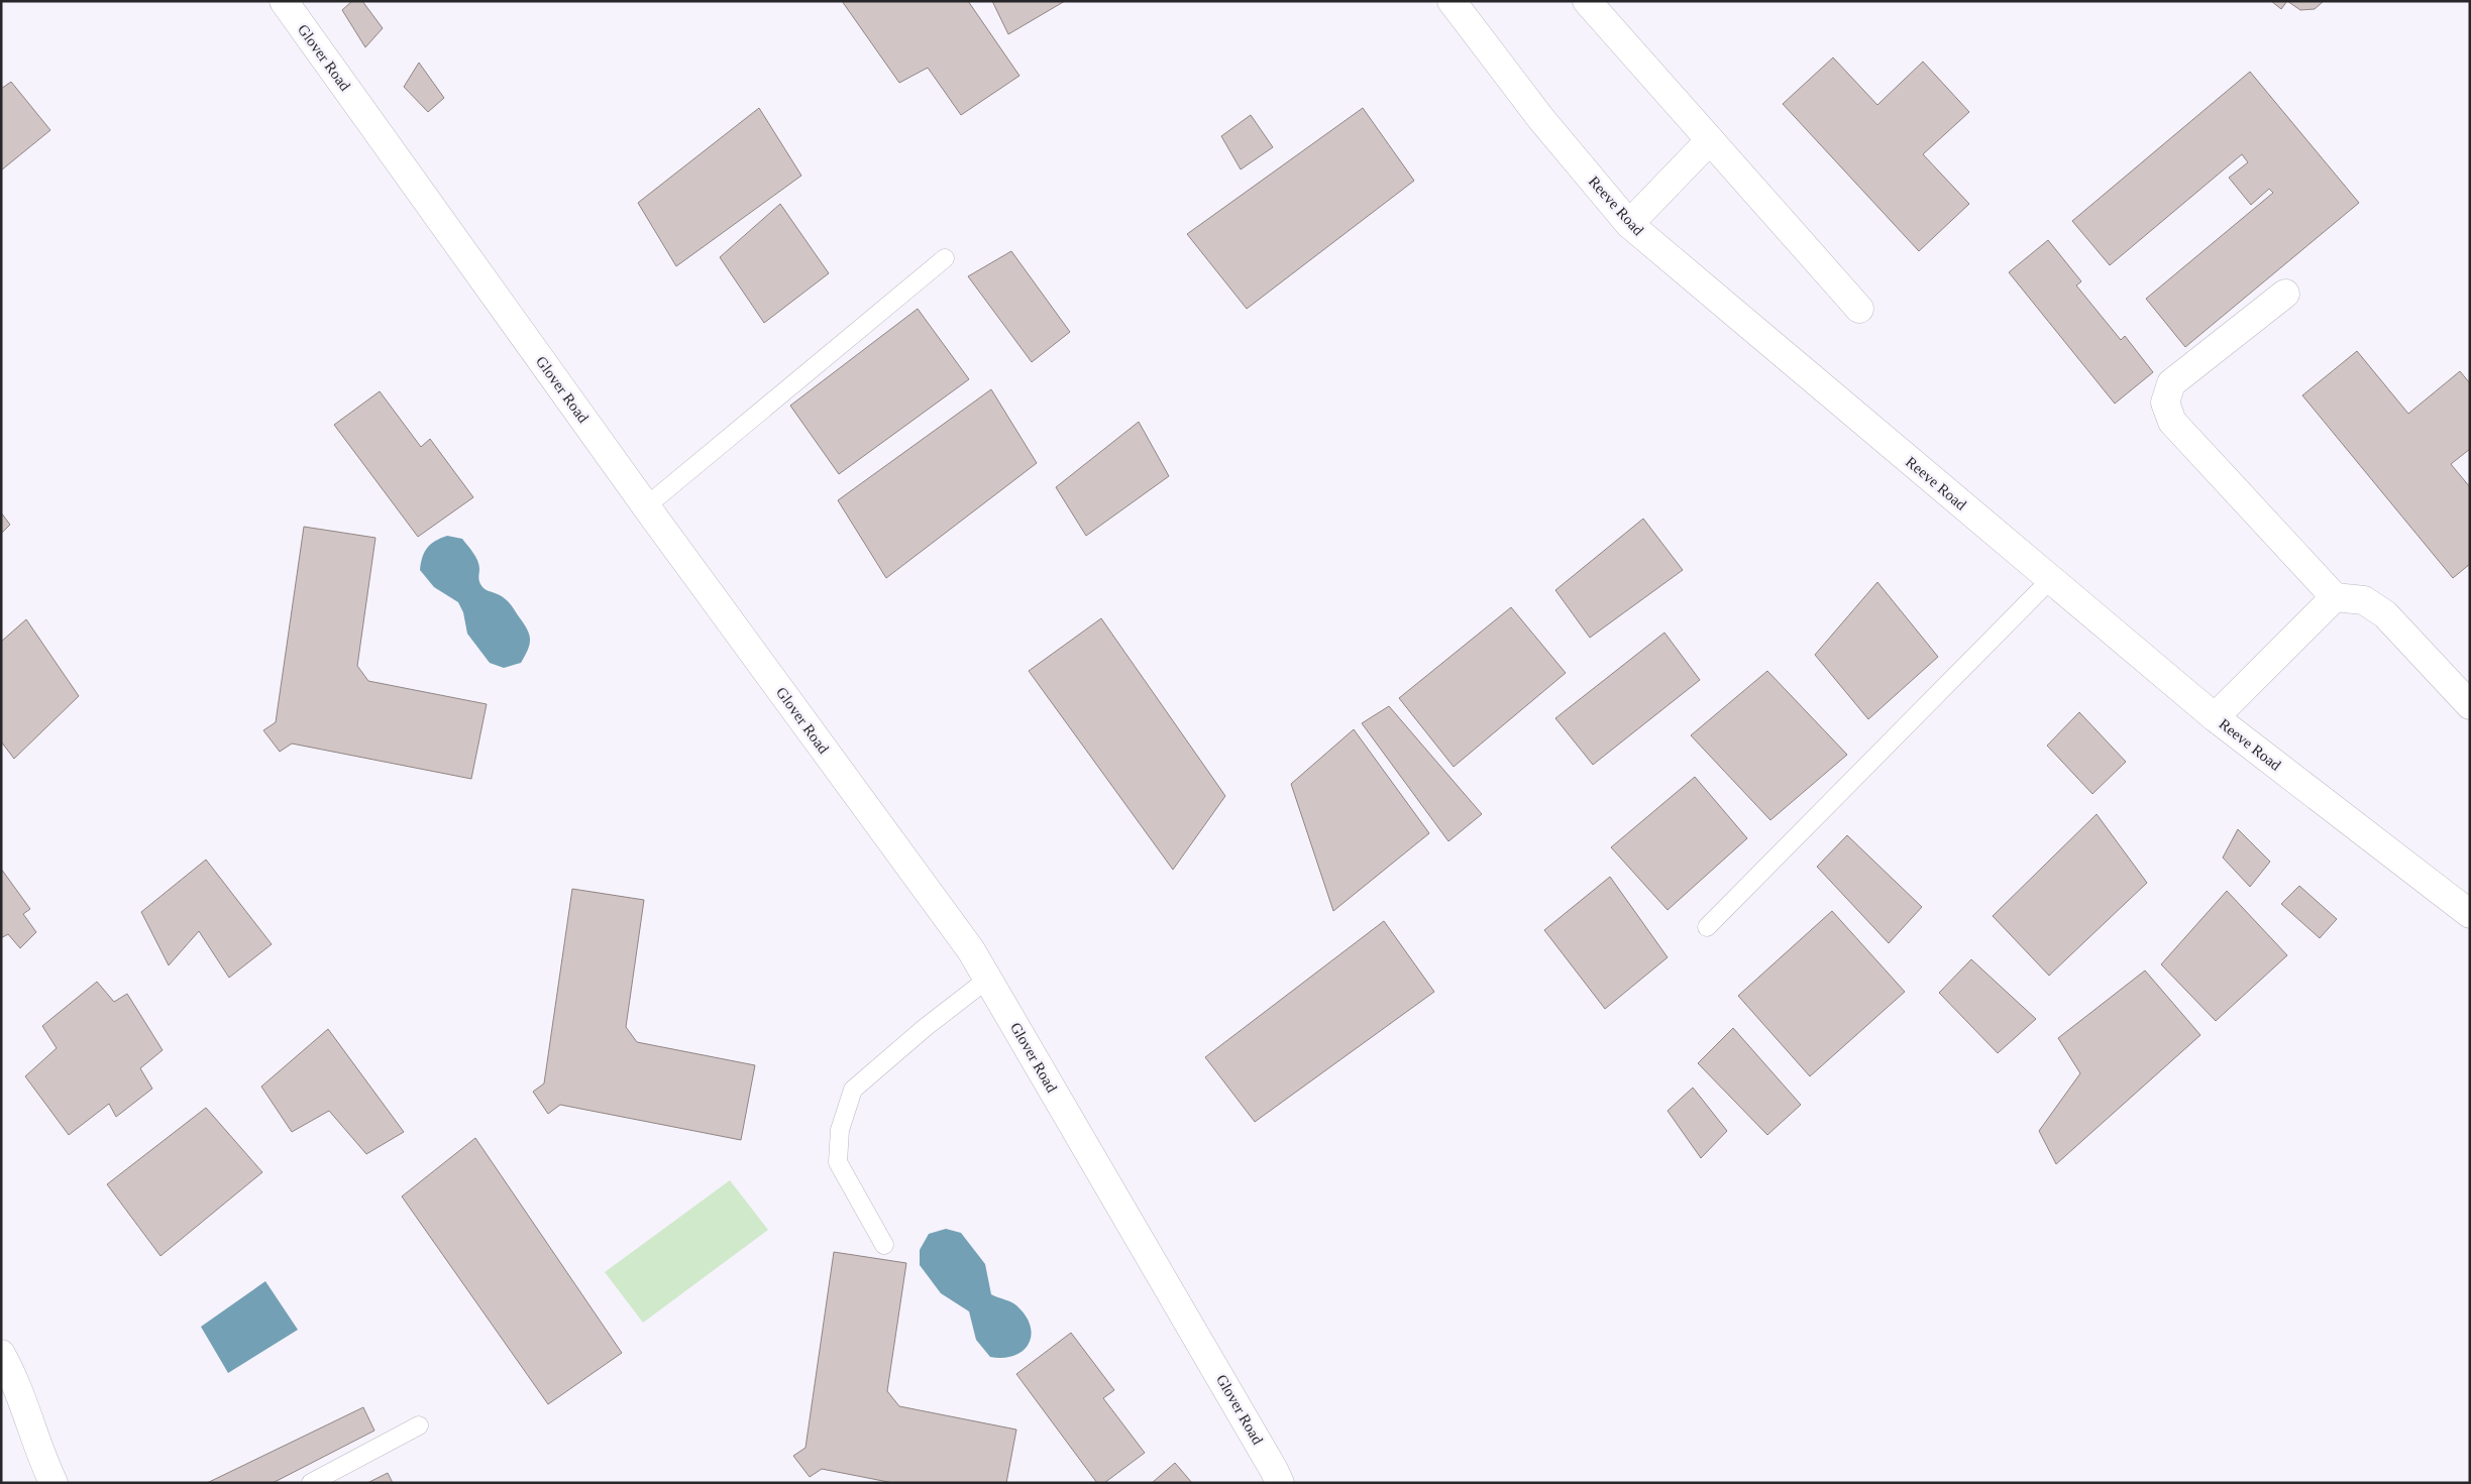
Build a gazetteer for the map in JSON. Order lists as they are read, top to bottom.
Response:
{
  "streets": {
    "street": ["Glover Road", "Reeve Road"]
  }
}
